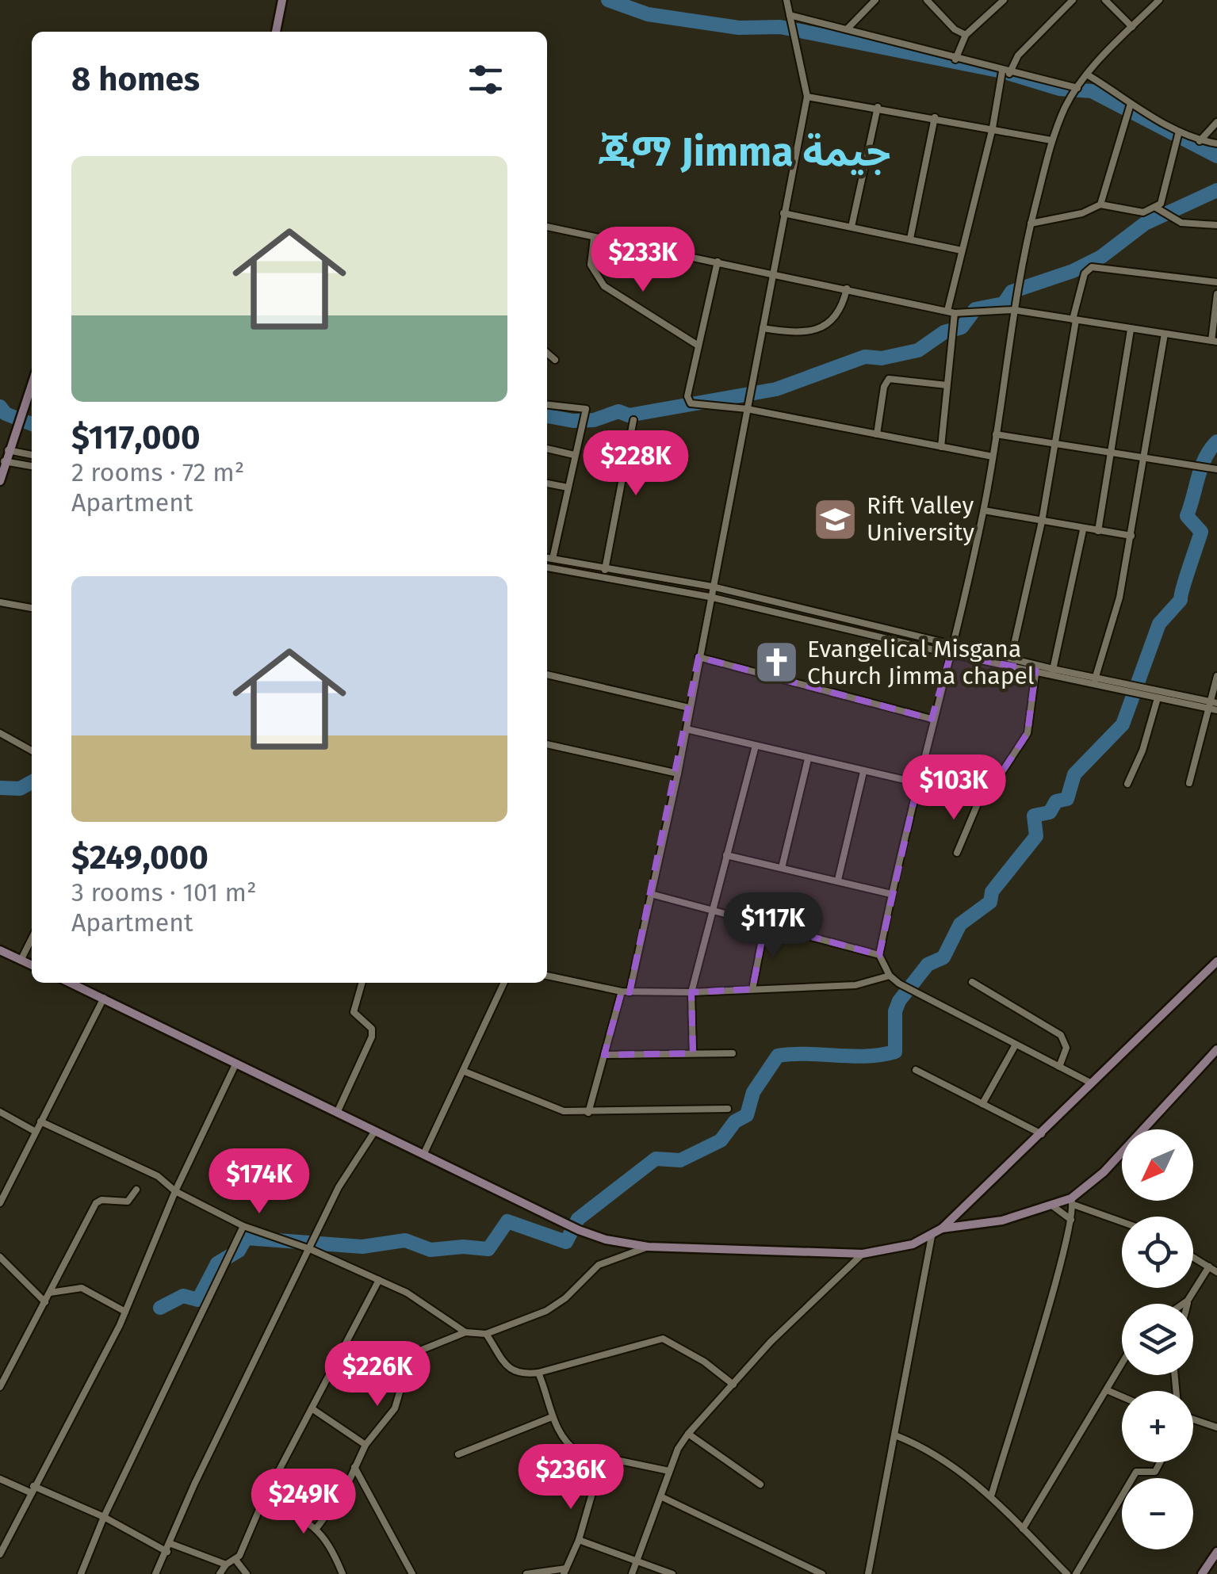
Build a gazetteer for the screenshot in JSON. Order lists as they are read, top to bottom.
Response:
{
  "districts": ["ጂማ Jimma جيمة"],
  "places": {
    "school or university": ["Rift Valley University"],
    "church": ["Evangelical Misgana Church Jimma chapel"]
  },
  "north": "bottom left",
  "page": {
    "heading": "8 homes",
    "list": [
      {
        "name": "$117,000",
        "note": "2 rooms · 72 m² · Apartment"
      },
      {
        "name": "$249,000",
        "note": "3 rooms · 101 m² · Apartment"
      }
    ],
    "price": [
      "$233K",
      "$228K",
      "$103K",
      "$117K",
      "$174K",
      "$226K",
      "$236K",
      "$249K"
    ],
    "map_buttons": ["+", "−"]
  }
}
